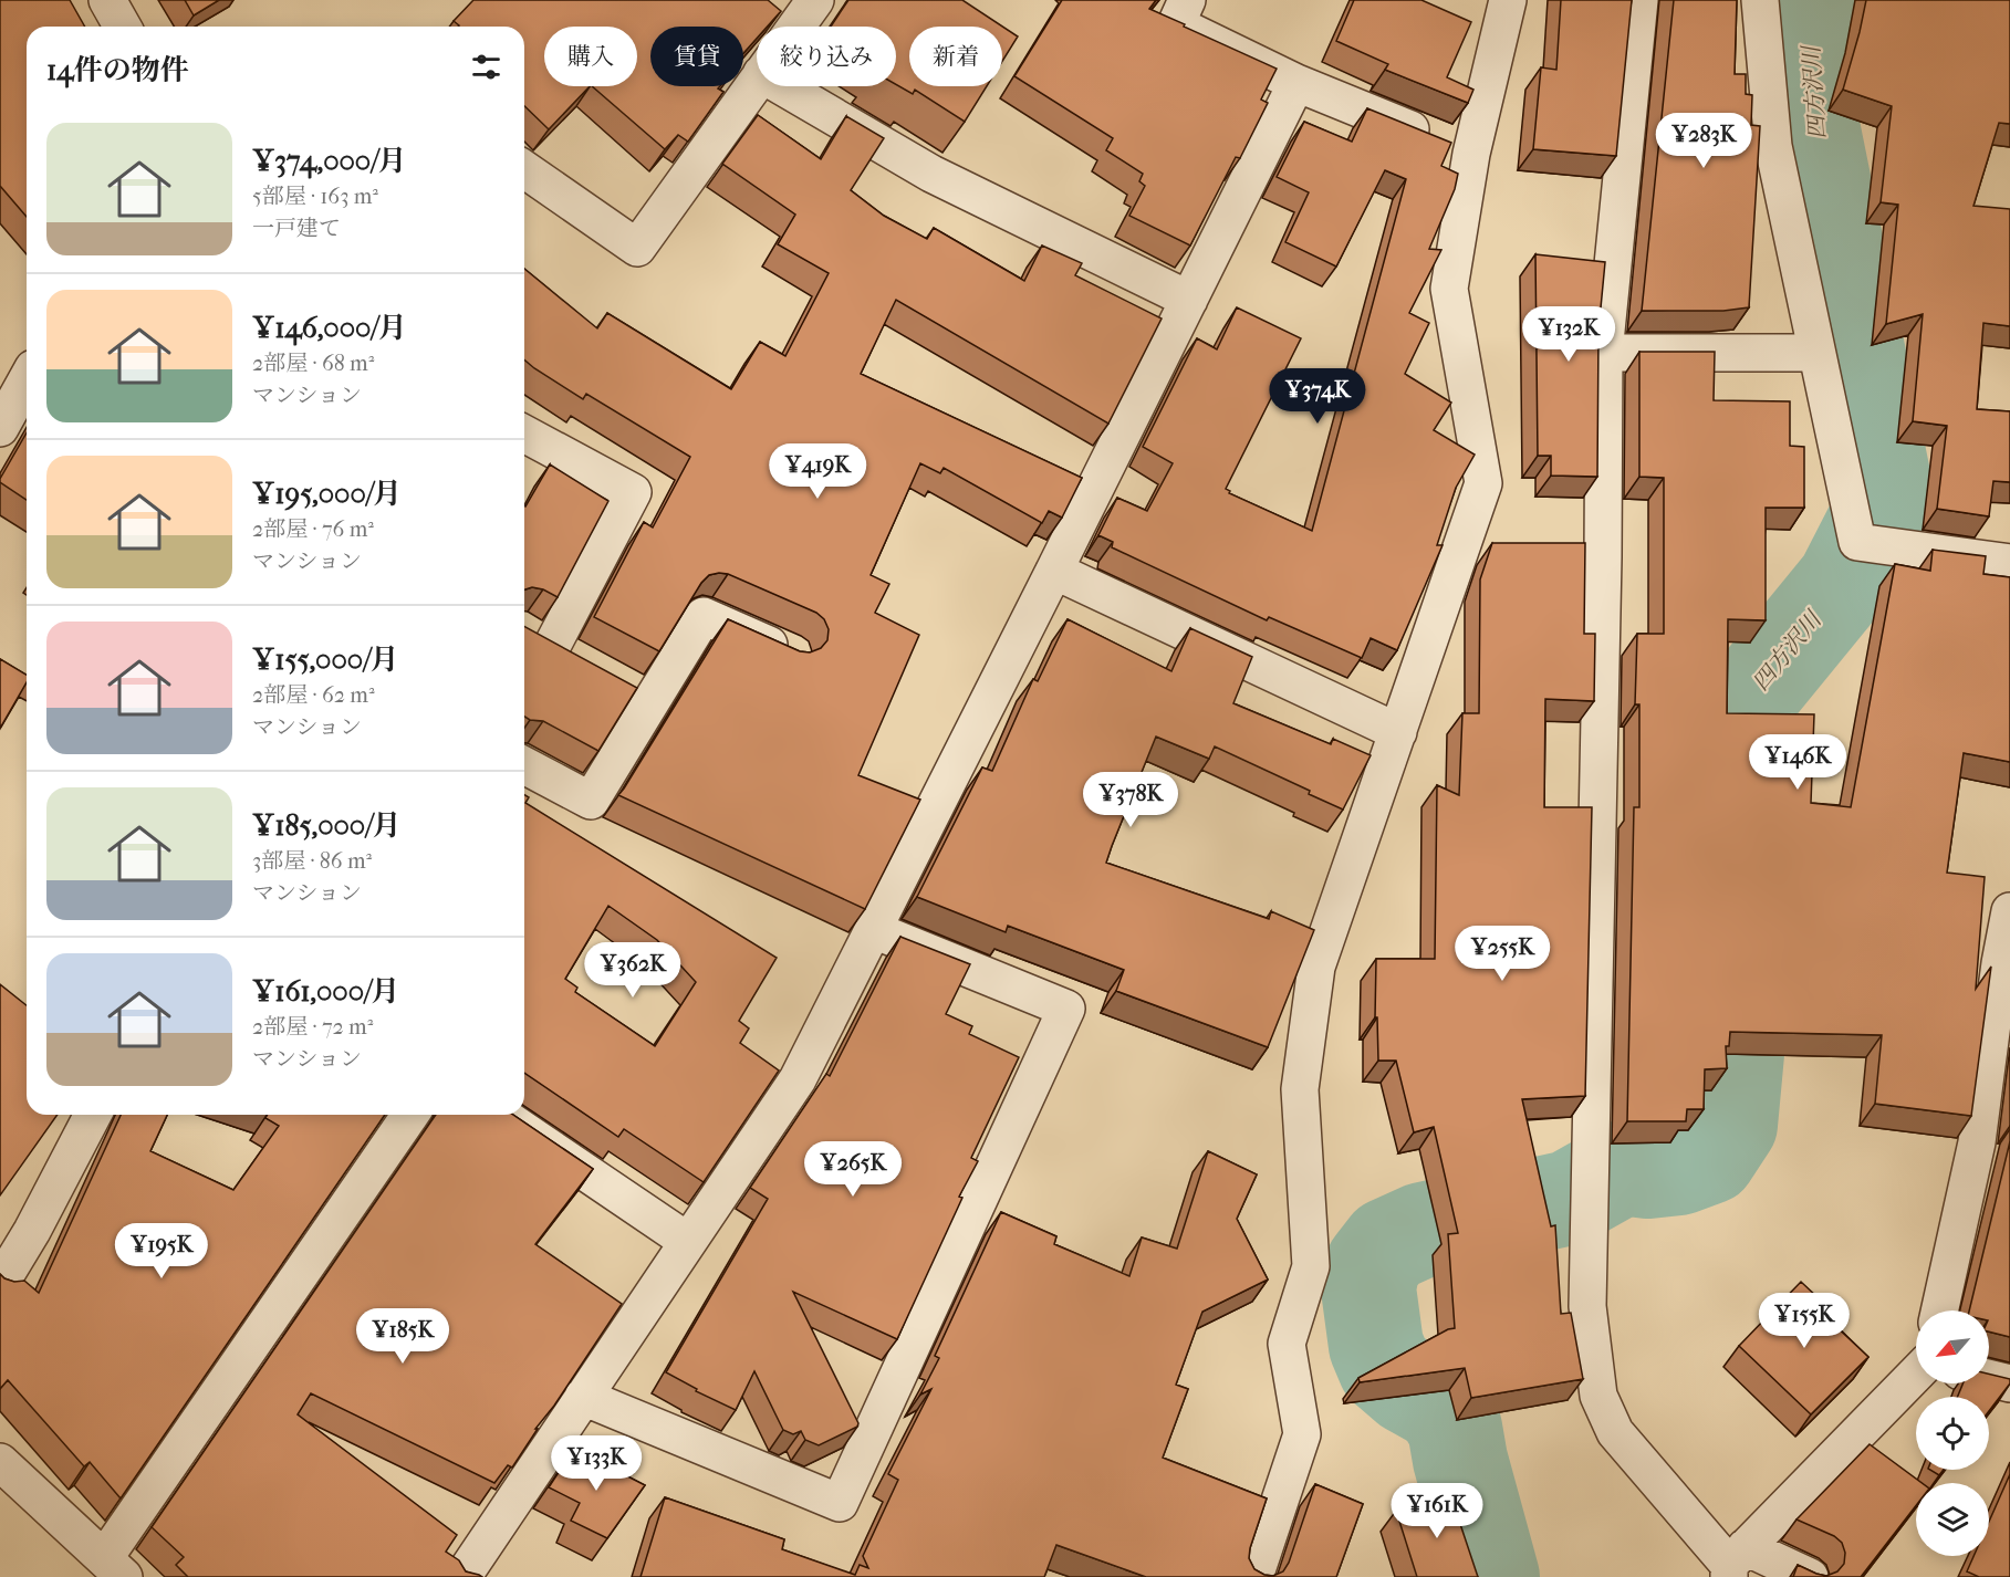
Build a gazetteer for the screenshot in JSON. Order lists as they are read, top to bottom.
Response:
{
  "water": ["四方沢川"],
  "north": "bottom left",
  "page": {
    "chip": [
      "購入",
      "賃貸",
      "絞り込み",
      "新着"
    ],
    "heading": "14件の物件",
    "list": [
      {
        "name": "¥374,000/月",
        "note": "5部屋 · 163 m² · 一戸建て"
      },
      {
        "name": "¥146,000/月",
        "note": "2部屋 · 68 m² · マンション"
      },
      {
        "name": "¥195,000/月",
        "note": "2部屋 · 76 m² · マンション"
      },
      {
        "name": "¥155,000/月",
        "note": "2部屋 · 62 m² · マンション"
      },
      {
        "name": "¥185,000/月",
        "note": "3部屋 · 86 m² · マンション"
      },
      {
        "name": "¥161,000/月",
        "note": "2部屋 · 72 m² · マンション"
      }
    ],
    "price": [
      "¥283K",
      "¥132K",
      "¥374K",
      "¥419K",
      "¥146K",
      "¥378K",
      "¥255K",
      "¥362K",
      "¥265K",
      "¥195K",
      "¥155K",
      "¥185K",
      "¥133K",
      "¥161K"
    ]
  }
}
